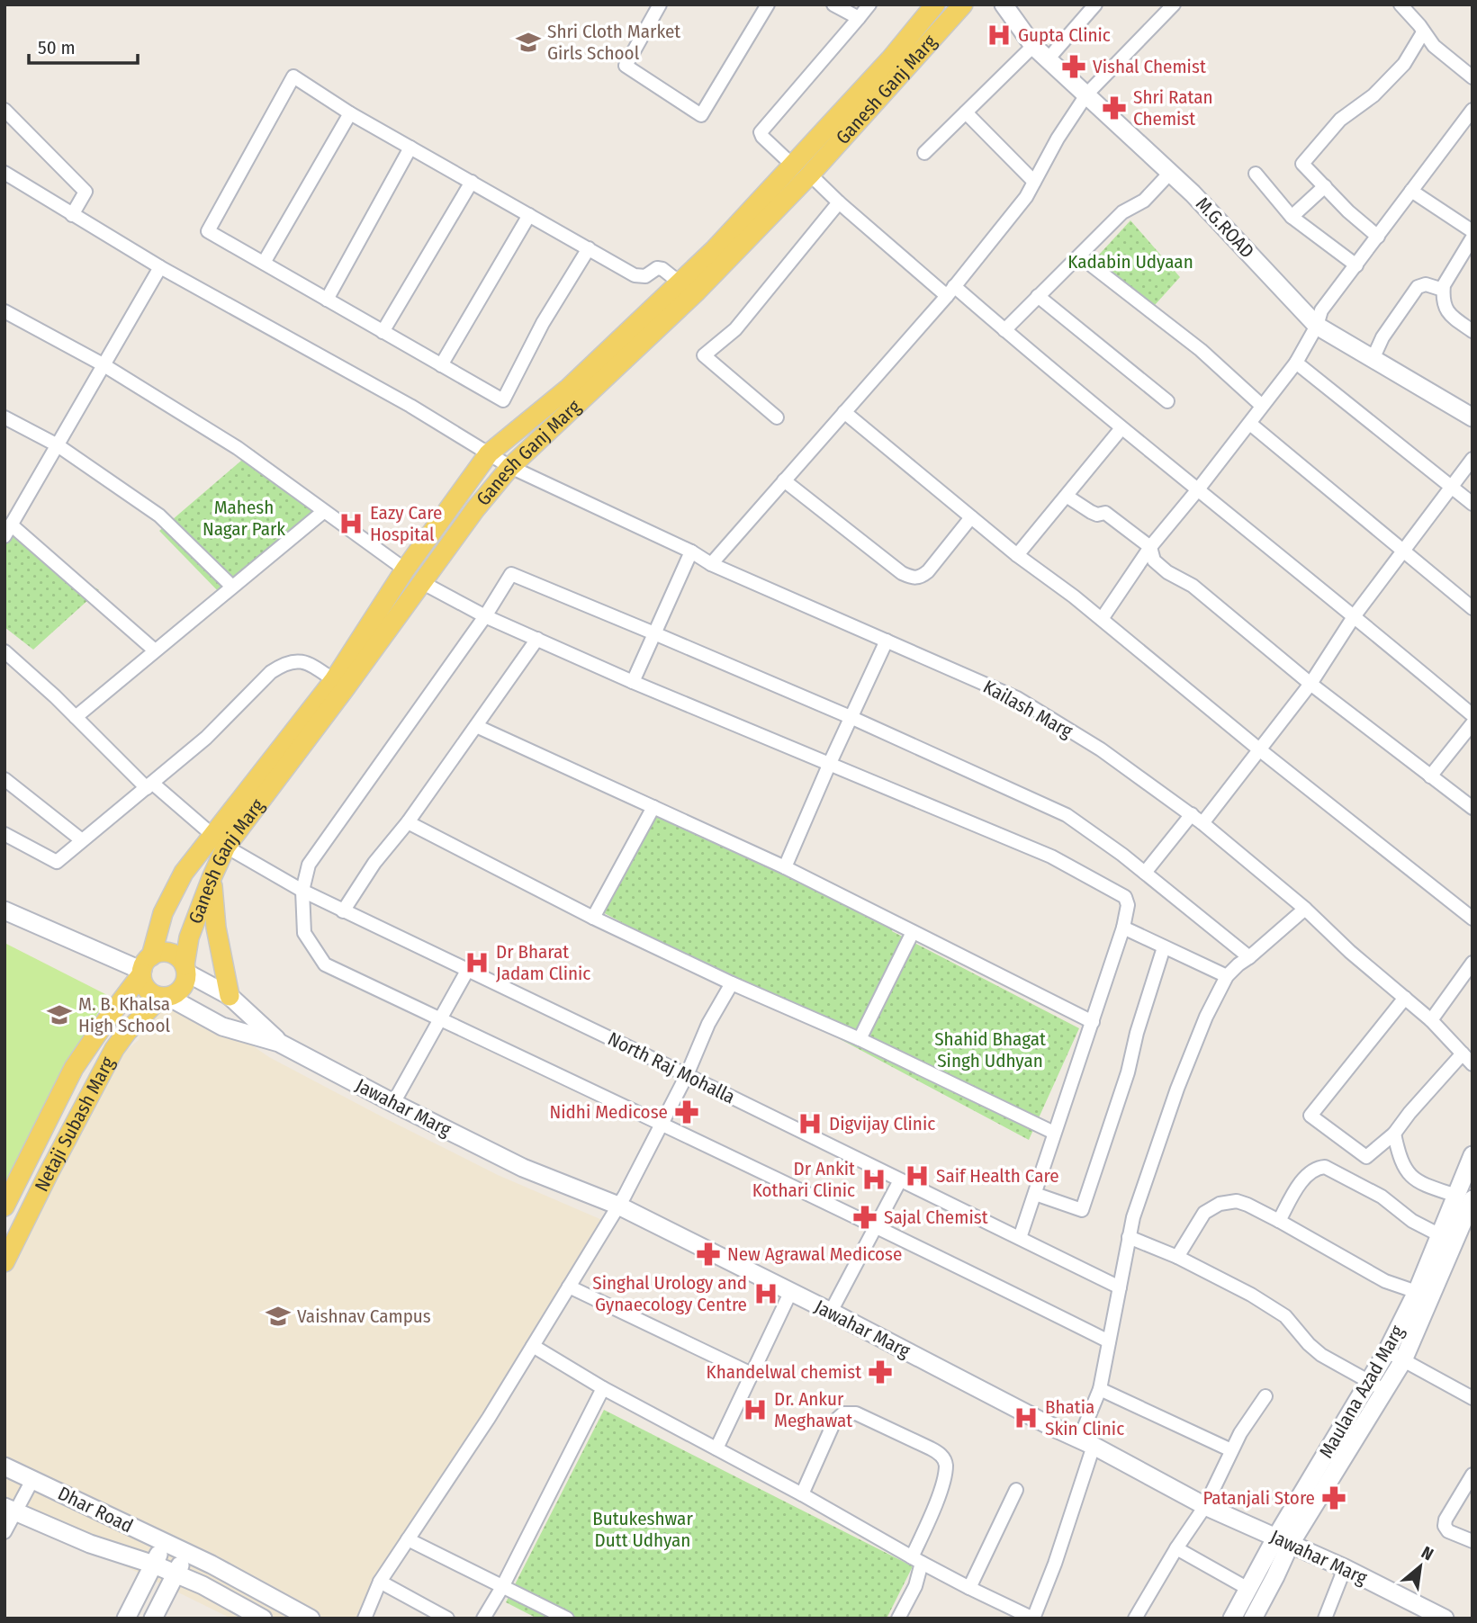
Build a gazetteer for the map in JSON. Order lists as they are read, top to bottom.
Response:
{
  "streets": {
    "main road": [
      "Ganesh Ganj Marg",
      "M.G.ROAD",
      "Jawahar Marg",
      "Netaji Subash Marg",
      "Maulana Azad Marg",
      "Dhar Road"
    ],
    "street": ["Kailash Marg", "North Raj Mohalla"]
  },
  "crossings": [
    ["Ganesh Ganj Marg", "Kailash Marg"],
    ["Ganesh Ganj Marg", "North Raj Mohalla"],
    ["Ganesh Ganj Marg", "Netaji Subash Marg"],
    ["Jawahar Marg", "Maulana Azad Marg"]
  ],
  "parks": [
    "Kadabin Udyaan",
    "Mahesh Nagar Park",
    "Shahid Bhagat Singh Udhyan",
    "Butukeshwar Dutt Udhyan"
  ],
  "places": {
    "hospital": [
      "Gupta Clinic",
      "Eazy Care Hospital",
      "Dr Bharat Jadam Clinic",
      "Digvijay Clinic",
      "Saif Health Care",
      "Dr Ankit Kothari Clinic",
      "Singhal Urology and Gynaecology Centre",
      "Dr. Ankur Meghawat",
      "Bhatia Skin Clinic"
    ],
    "school or university": ["Shri Cloth Market Girls School", "M. B. Khalsa High School", "Vaishnav Campus"],
    "pharmacy": [
      "Vishal Chemist",
      "Shri Ratan Chemist",
      "Nidhi Medicose",
      "Sajal Chemist",
      "New Agrawal Medicose",
      "Khandelwal chemist",
      "Patanjali Store"
    ]
  },
  "scale_bar": "50 m",
  "north": "top right"
}
